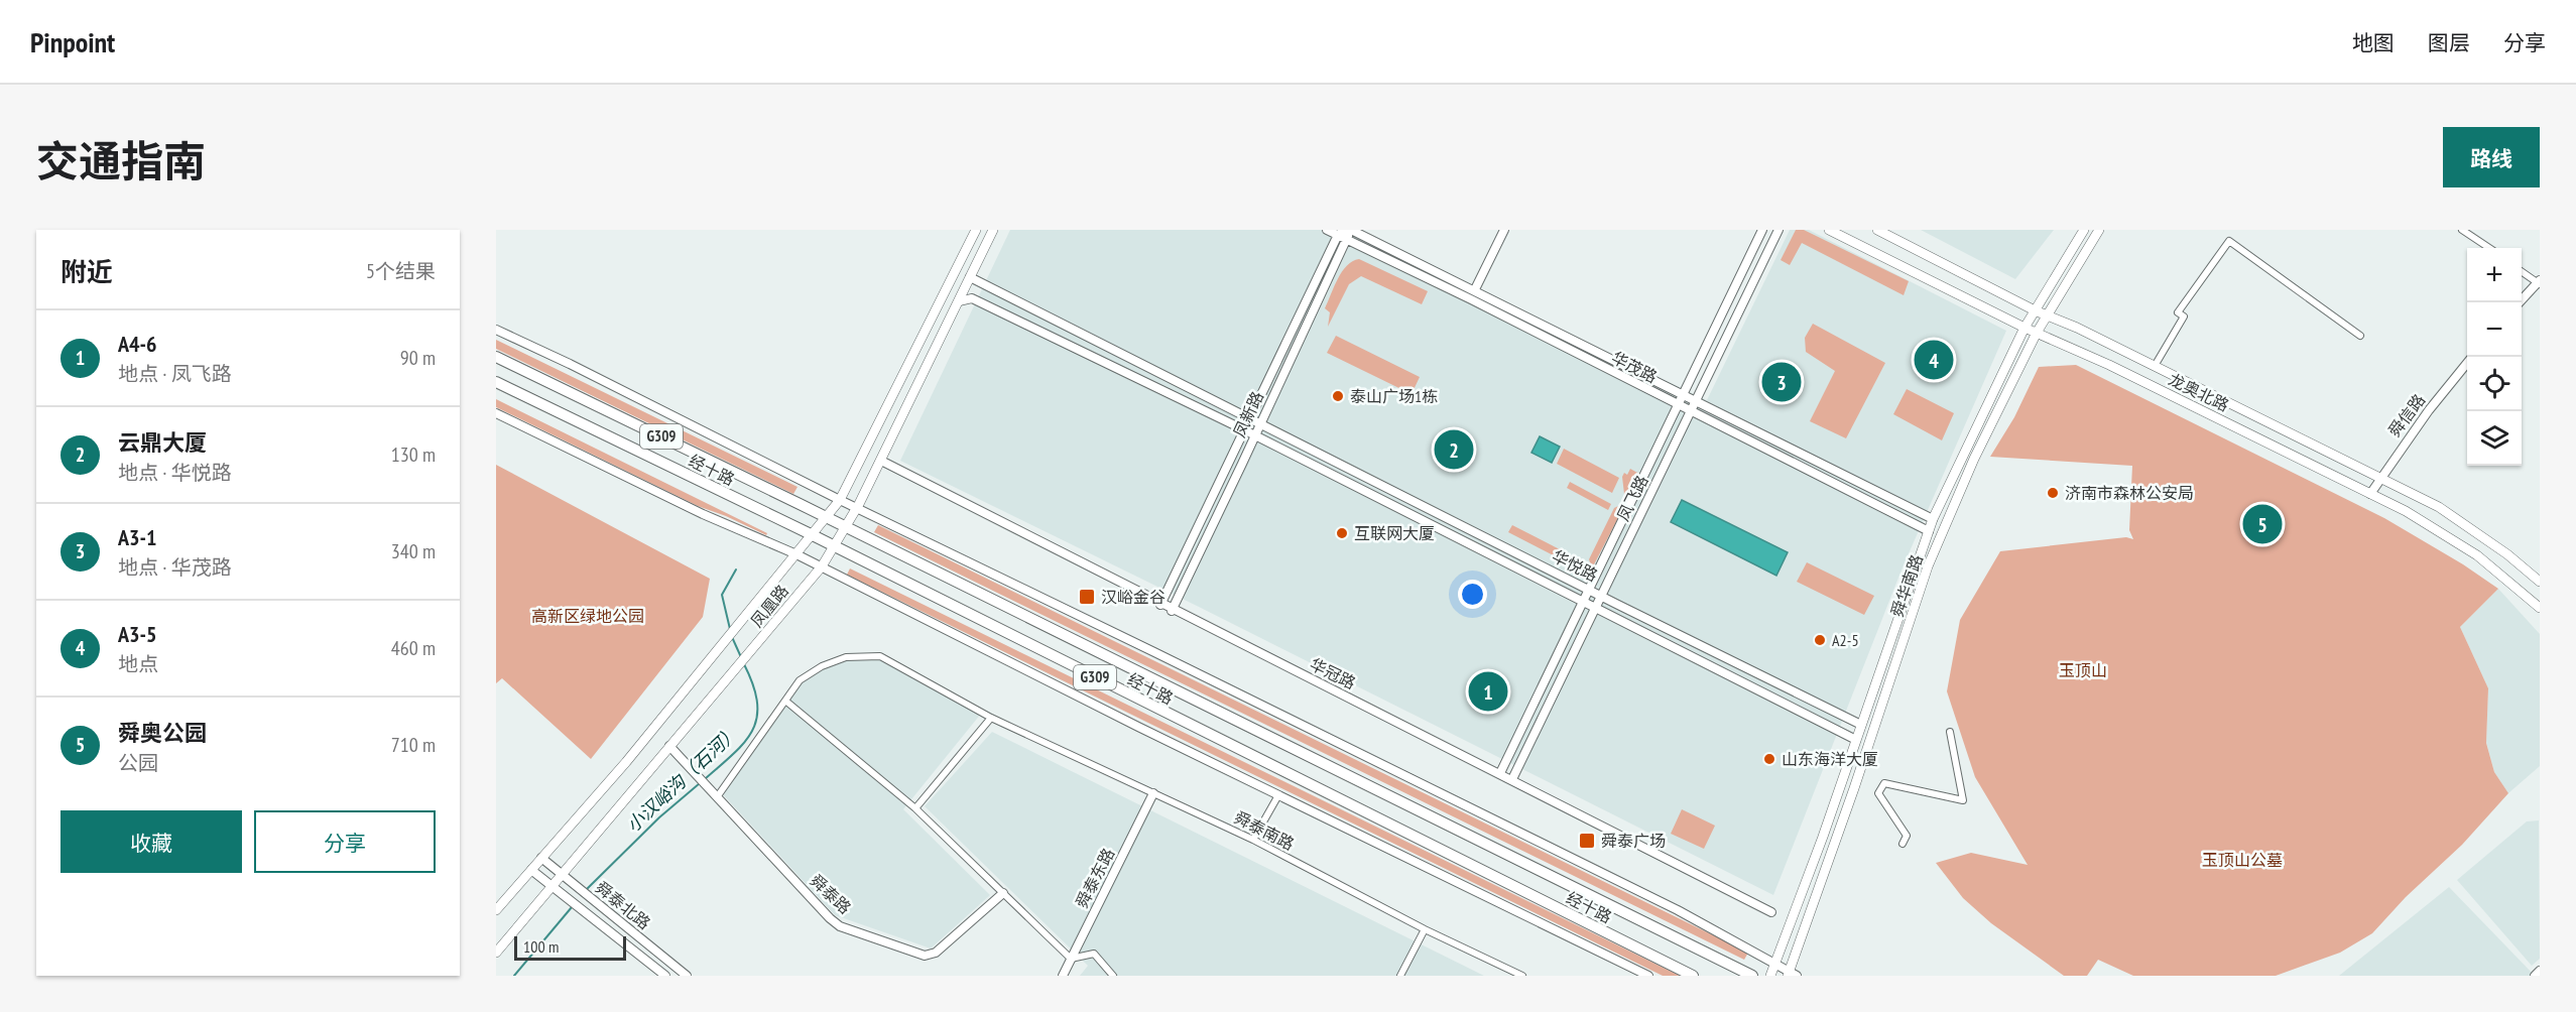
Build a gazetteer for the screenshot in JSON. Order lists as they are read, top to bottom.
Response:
{
  "streets": {
    "highway": ["G309", "经十路"],
    "main road": ["龙奥北路", "舜华南路", "凤凰路"],
    "street": [
      "华茂路",
      "凤新路",
      "舜信路",
      "凤飞路",
      "华悦路",
      "华冠路",
      "舜泰南路",
      "舜泰东路",
      "舜泰路",
      "舜泰北路"
    ]
  },
  "crossings": [
    ["华茂路", "凤新路"],
    ["华茂路", "凤飞路"],
    ["华茂路", "舜华南路"],
    ["龙奥北路", "舜信路"],
    ["龙奥北路", "舜华南路"],
    ["凤新路", "华悦路"],
    ["凤新路", "华冠路"],
    ["G309", "经十路"],
    ["G309", "凤凰路"],
    ["经十路", "舜华南路"],
    ["经十路", "凤凰路"],
    ["凤飞路", "华悦路"],
    ["凤飞路", "华冠路"],
    ["华悦路", "舜华南路"],
    ["华悦路", "凤凰路"],
    ["凤凰路", "华冠路"],
    ["凤凰路", "舜泰路"],
    ["凤凰路", "舜泰北路"],
    ["舜泰南路", "舜泰东路"],
    ["舜泰南路", "舜泰路"]
  ],
  "water": ["小汉峪沟（石河）"],
  "parks": ["高新区绿地公园", "玉顶山", "玉顶山公墓"],
  "places": {
    "other": [
      "泰山广场1栋",
      "济南市森林公安局",
      "互联网大厦",
      "A2-5",
      "山东海洋大厦"
    ],
    "transit": ["汉峪金谷", "舜泰广场"]
  },
  "scale_bar": "100 m",
  "page": {
    "header": "Pinpoint",
    "nav": ["地图", "图层", "分享"],
    "title": "交通指南",
    "buttons": [
      "路线",
      ["收藏", "分享"]
    ],
    "heading": ["附近", "5个结果"],
    "map_buttons": ["+", "−"],
    "list": [
      {
        "mark": "1",
        "name": "A4-6",
        "note": "地点 · 凤飞路",
        "value": "90 m"
      },
      {
        "mark": "2",
        "name": "云鼎大厦",
        "note": "地点 · 华悦路",
        "value": "130 m"
      },
      {
        "mark": "3",
        "name": "A3-1",
        "note": "地点 · 华茂路",
        "value": "340 m"
      },
      {
        "mark": "4",
        "name": "A3-5",
        "note": "地点",
        "value": "460 m"
      },
      {
        "mark": "5",
        "name": "舜奥公园",
        "note": "公园",
        "value": "710 m"
      }
    ],
    "pins": [
      "4",
      "3",
      "2",
      "5",
      "1"
    ],
    "scale": "100 m"
  }
}
